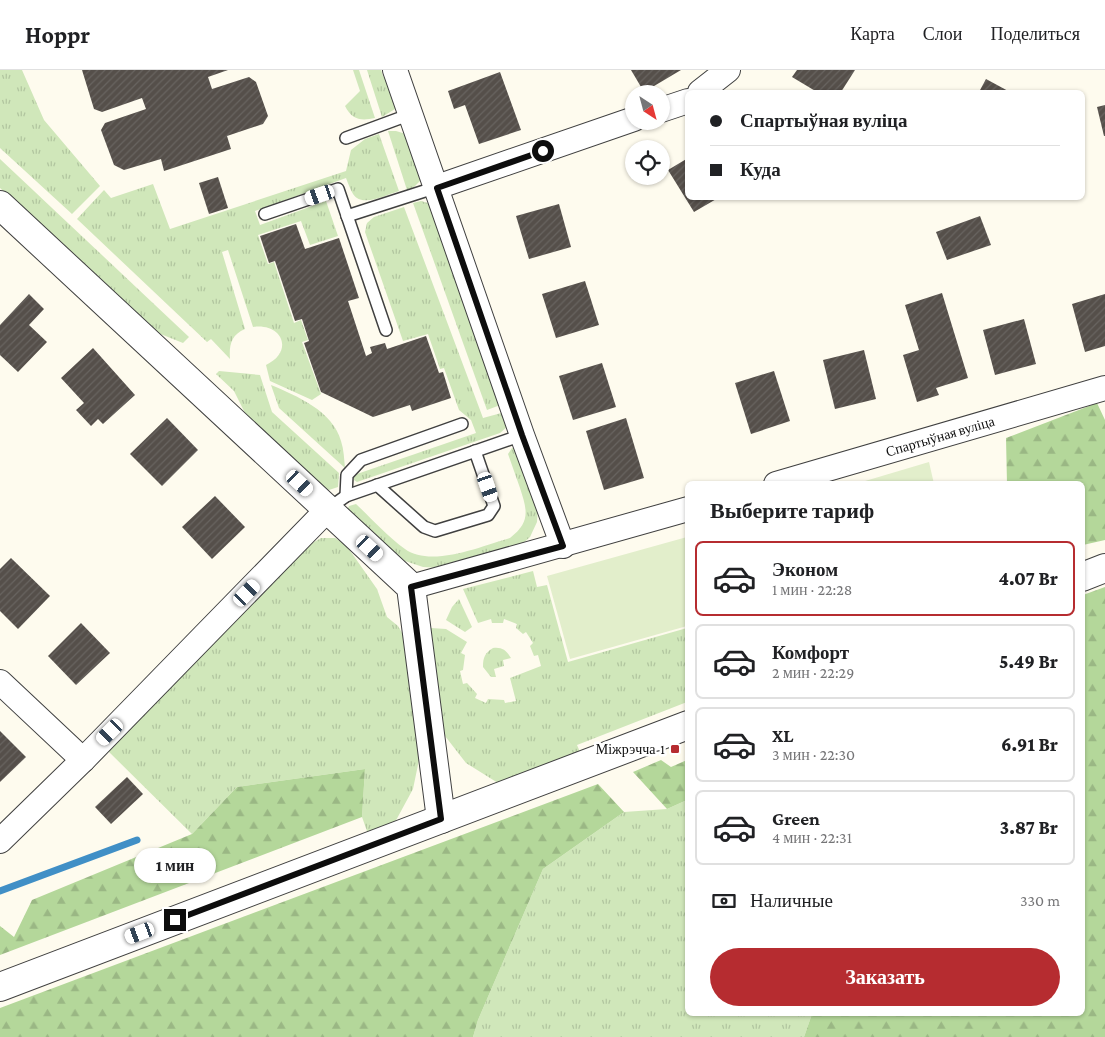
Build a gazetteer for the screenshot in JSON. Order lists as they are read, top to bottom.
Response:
{
  "streets": {
    "street": ["Спартыўная вуліца"]
  },
  "places": {
    "transit": ["Міжрэчча-1"]
  },
  "north": "bottom right",
  "page": {
    "header": "Hoppr",
    "nav": ["Карта", "Слои", "Поделиться"],
    "banner": ["Спартыўная вуліца", "Куда"],
    "heading": "Выберите тариф",
    "list": [
      {
        "name": "Эконом",
        "note": "1 мин · 22:28",
        "value": "4.07 Br"
      },
      {
        "name": "Комфорт",
        "note": "2 мин · 22:29",
        "value": "5.49 Br"
      },
      {
        "name": "XL",
        "note": "3 мин · 22:30",
        "value": "6.91 Br"
      },
      {
        "name": "Green",
        "note": "4 мин · 22:31",
        "value": "3.87 Br"
      }
    ],
    "bubble": "1 мин",
    "pay": ["Наличные", "330 m"],
    "buttons": "Заказать"
  }
}
